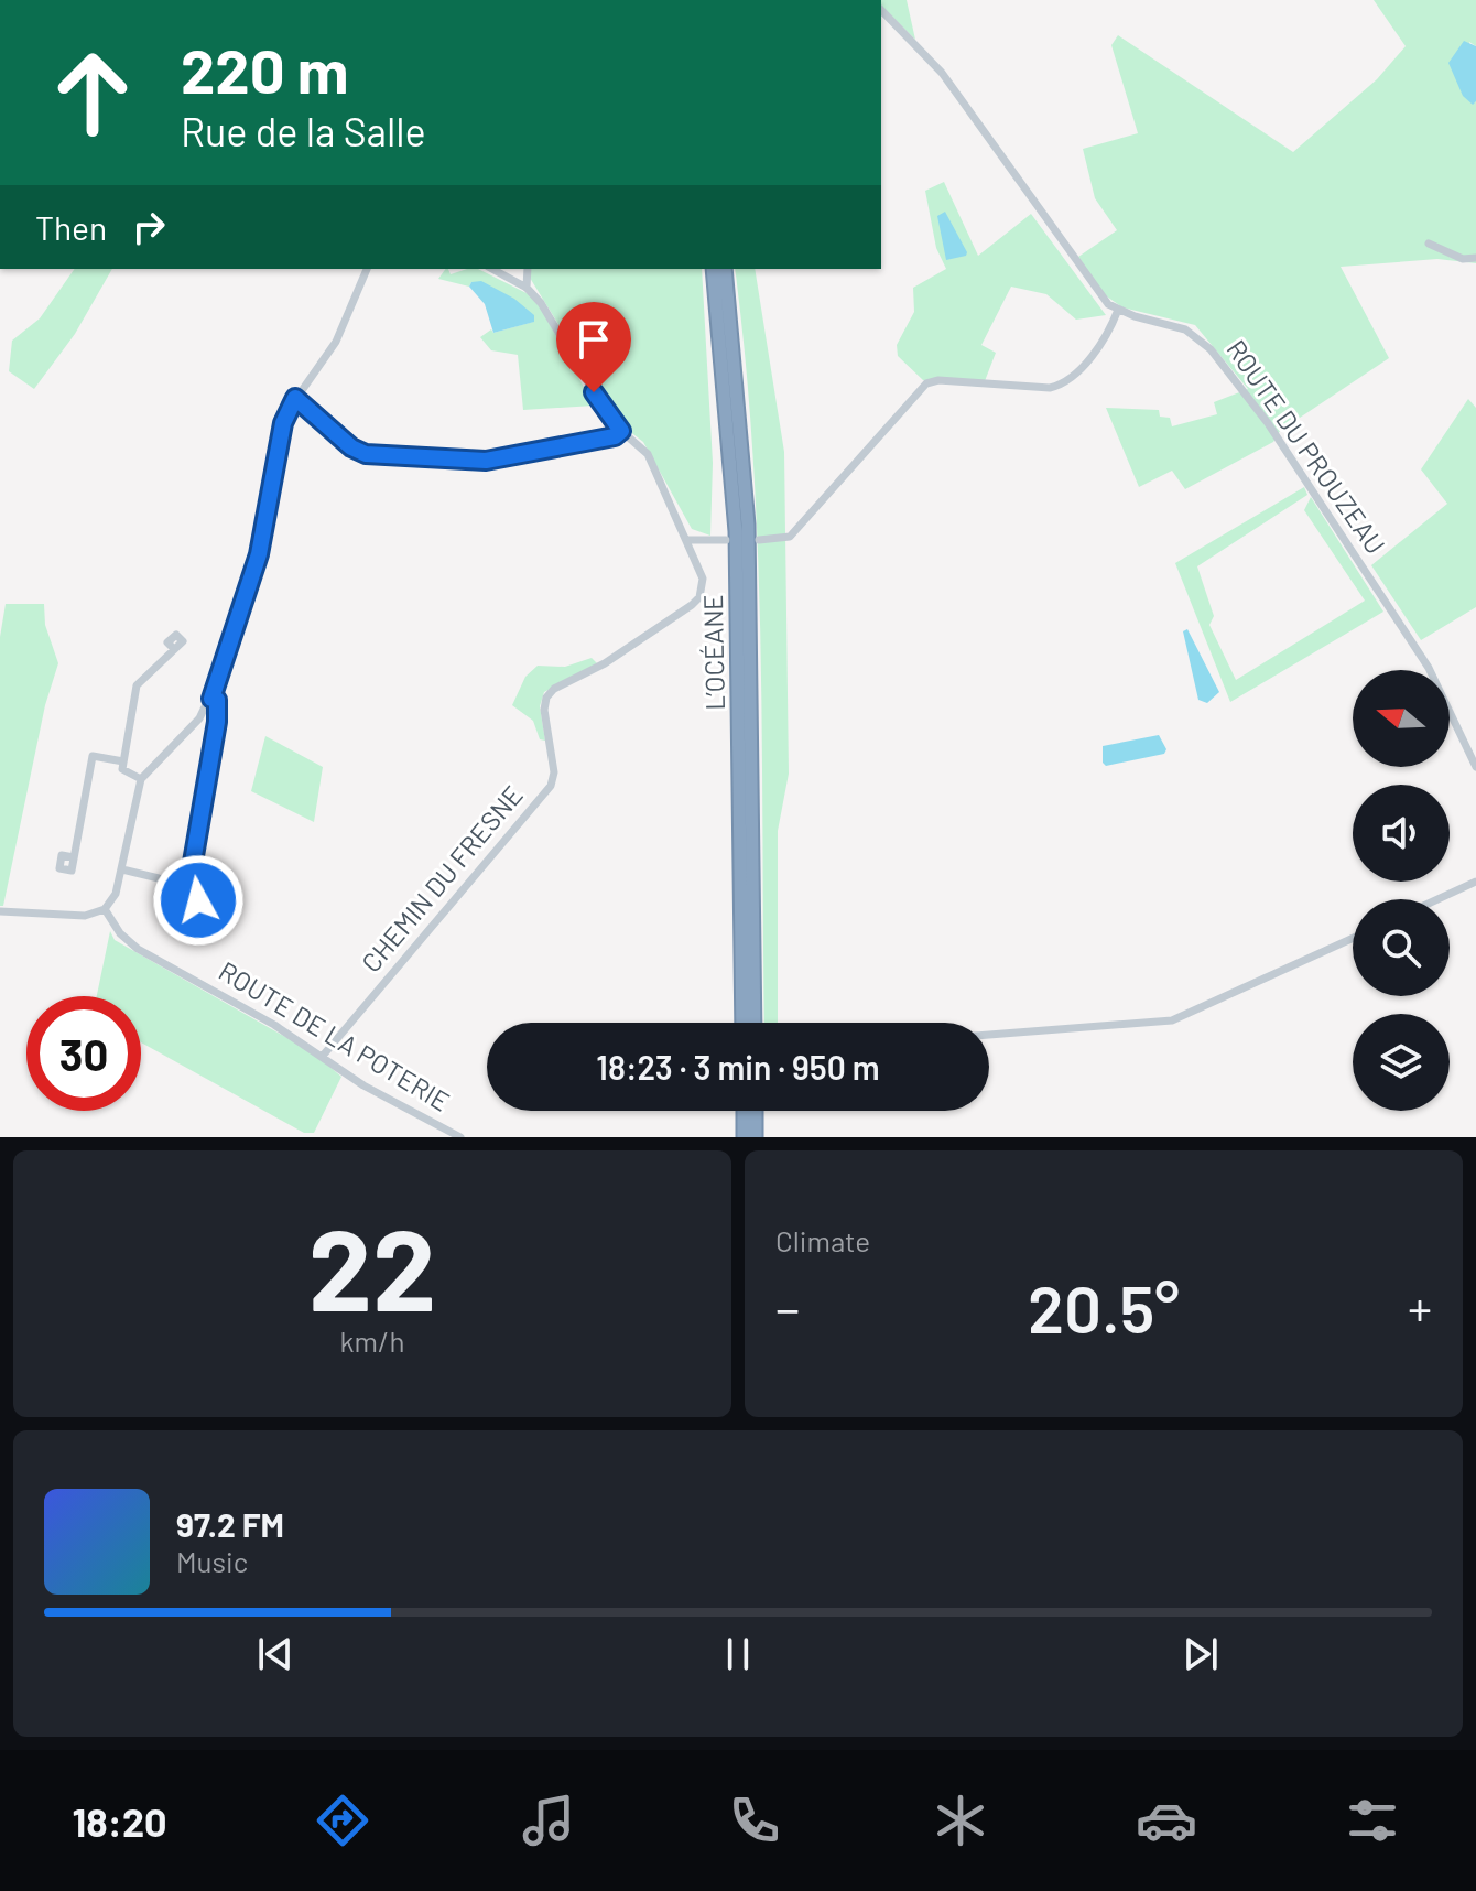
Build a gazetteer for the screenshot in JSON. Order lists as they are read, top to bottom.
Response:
{
  "streets": {
    "highway": ["L’OCÉANE"],
    "street": ["ROUTE DU PROUZEAU", "CHEMIN DU FRESNE", "ROUTE DE LA POTERIE"]
  },
  "crossings": [
    ["CHEMIN DU FRESNE", "ROUTE DE LA POTERIE"]
  ],
  "north": "left",
  "page": {
    "turn": ["220 m", "Rue de la Salle"],
    "then": "Then",
    "limit": "30",
    "trip": "18:23 · 3 min · 950 m",
    "tile": [
      ["22", "km/h"],
      "Climate"
    ],
    "heat": ["−", "20.5°", "+"],
    "song": ["97.2 FM", "Music"],
    "tabs": "18:20"
  }
}
